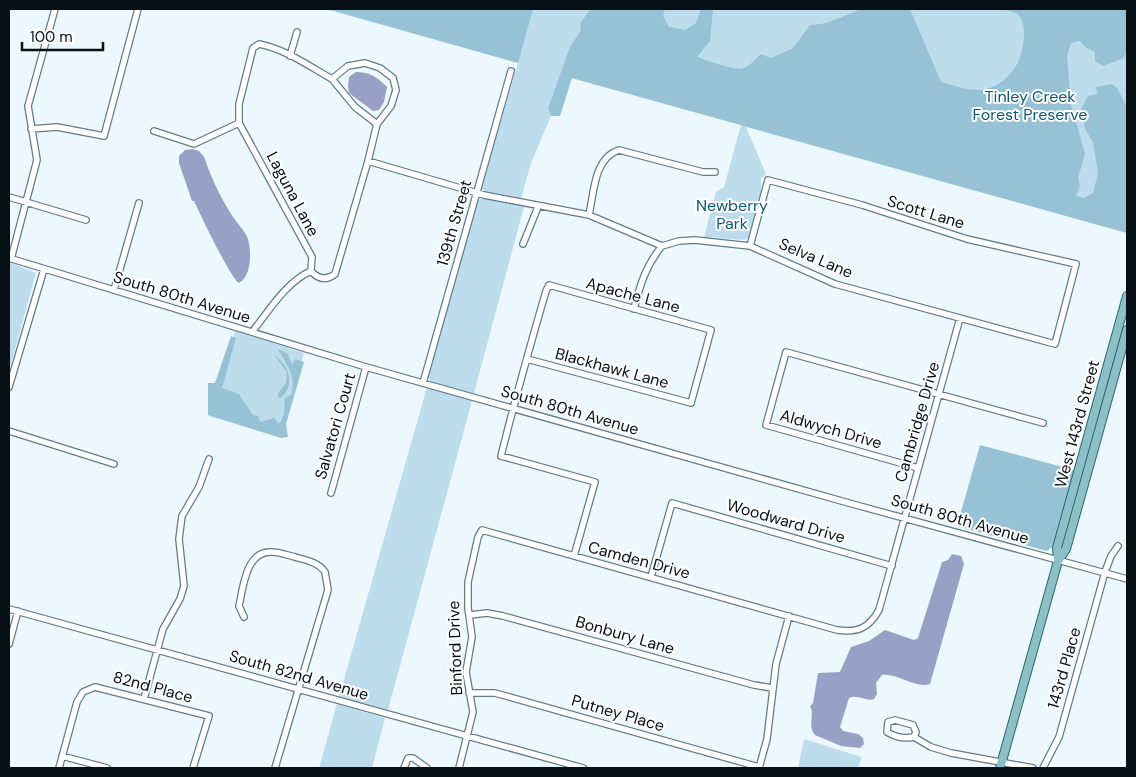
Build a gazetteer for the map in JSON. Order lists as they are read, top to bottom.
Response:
{
  "streets": {
    "main road": ["West 143rd Street"],
    "street": [
      "Laguna Lane",
      "Scott Lane",
      "139th Street",
      "Selva Lane",
      "Apache Lane",
      "South 80th Avenue",
      "Blackhawk Lane",
      "Cambridge Drive",
      "Salvatori Court",
      "Aldwych Drive",
      "Woodward Drive",
      "Camden Drive",
      "Bonbury Lane",
      "Binford Drive",
      "143rd Place",
      "South 82nd Avenue",
      "82nd Place",
      "Putney Place"
    ]
  },
  "crossings": [
    ["Scott Lane", "Selva Lane"],
    ["139th Street", "South 80th Avenue"],
    ["Selva Lane", "Cambridge Drive"],
    ["Apache Lane", "Blackhawk Lane"],
    ["South 80th Avenue", "Cambridge Drive"],
    ["South 80th Avenue", "West 143rd Street"],
    ["South 80th Avenue", "Salvatori Court"],
    ["South 80th Avenue", "143rd Place"],
    ["Cambridge Drive", "Aldwych Drive"],
    ["Cambridge Drive", "Woodward Drive"],
    ["Cambridge Drive", "Camden Drive"],
    ["Woodward Drive", "Camden Drive"],
    ["Camden Drive", "Binford Drive"],
    ["Bonbury Lane", "Binford Drive"],
    ["Binford Drive", "South 82nd Avenue"],
    ["Binford Drive", "Putney Place"]
  ],
  "parks": ["Tinley Creek Forest Preserve", "Newberry Park"],
  "scale_bar": "100 m"
}
